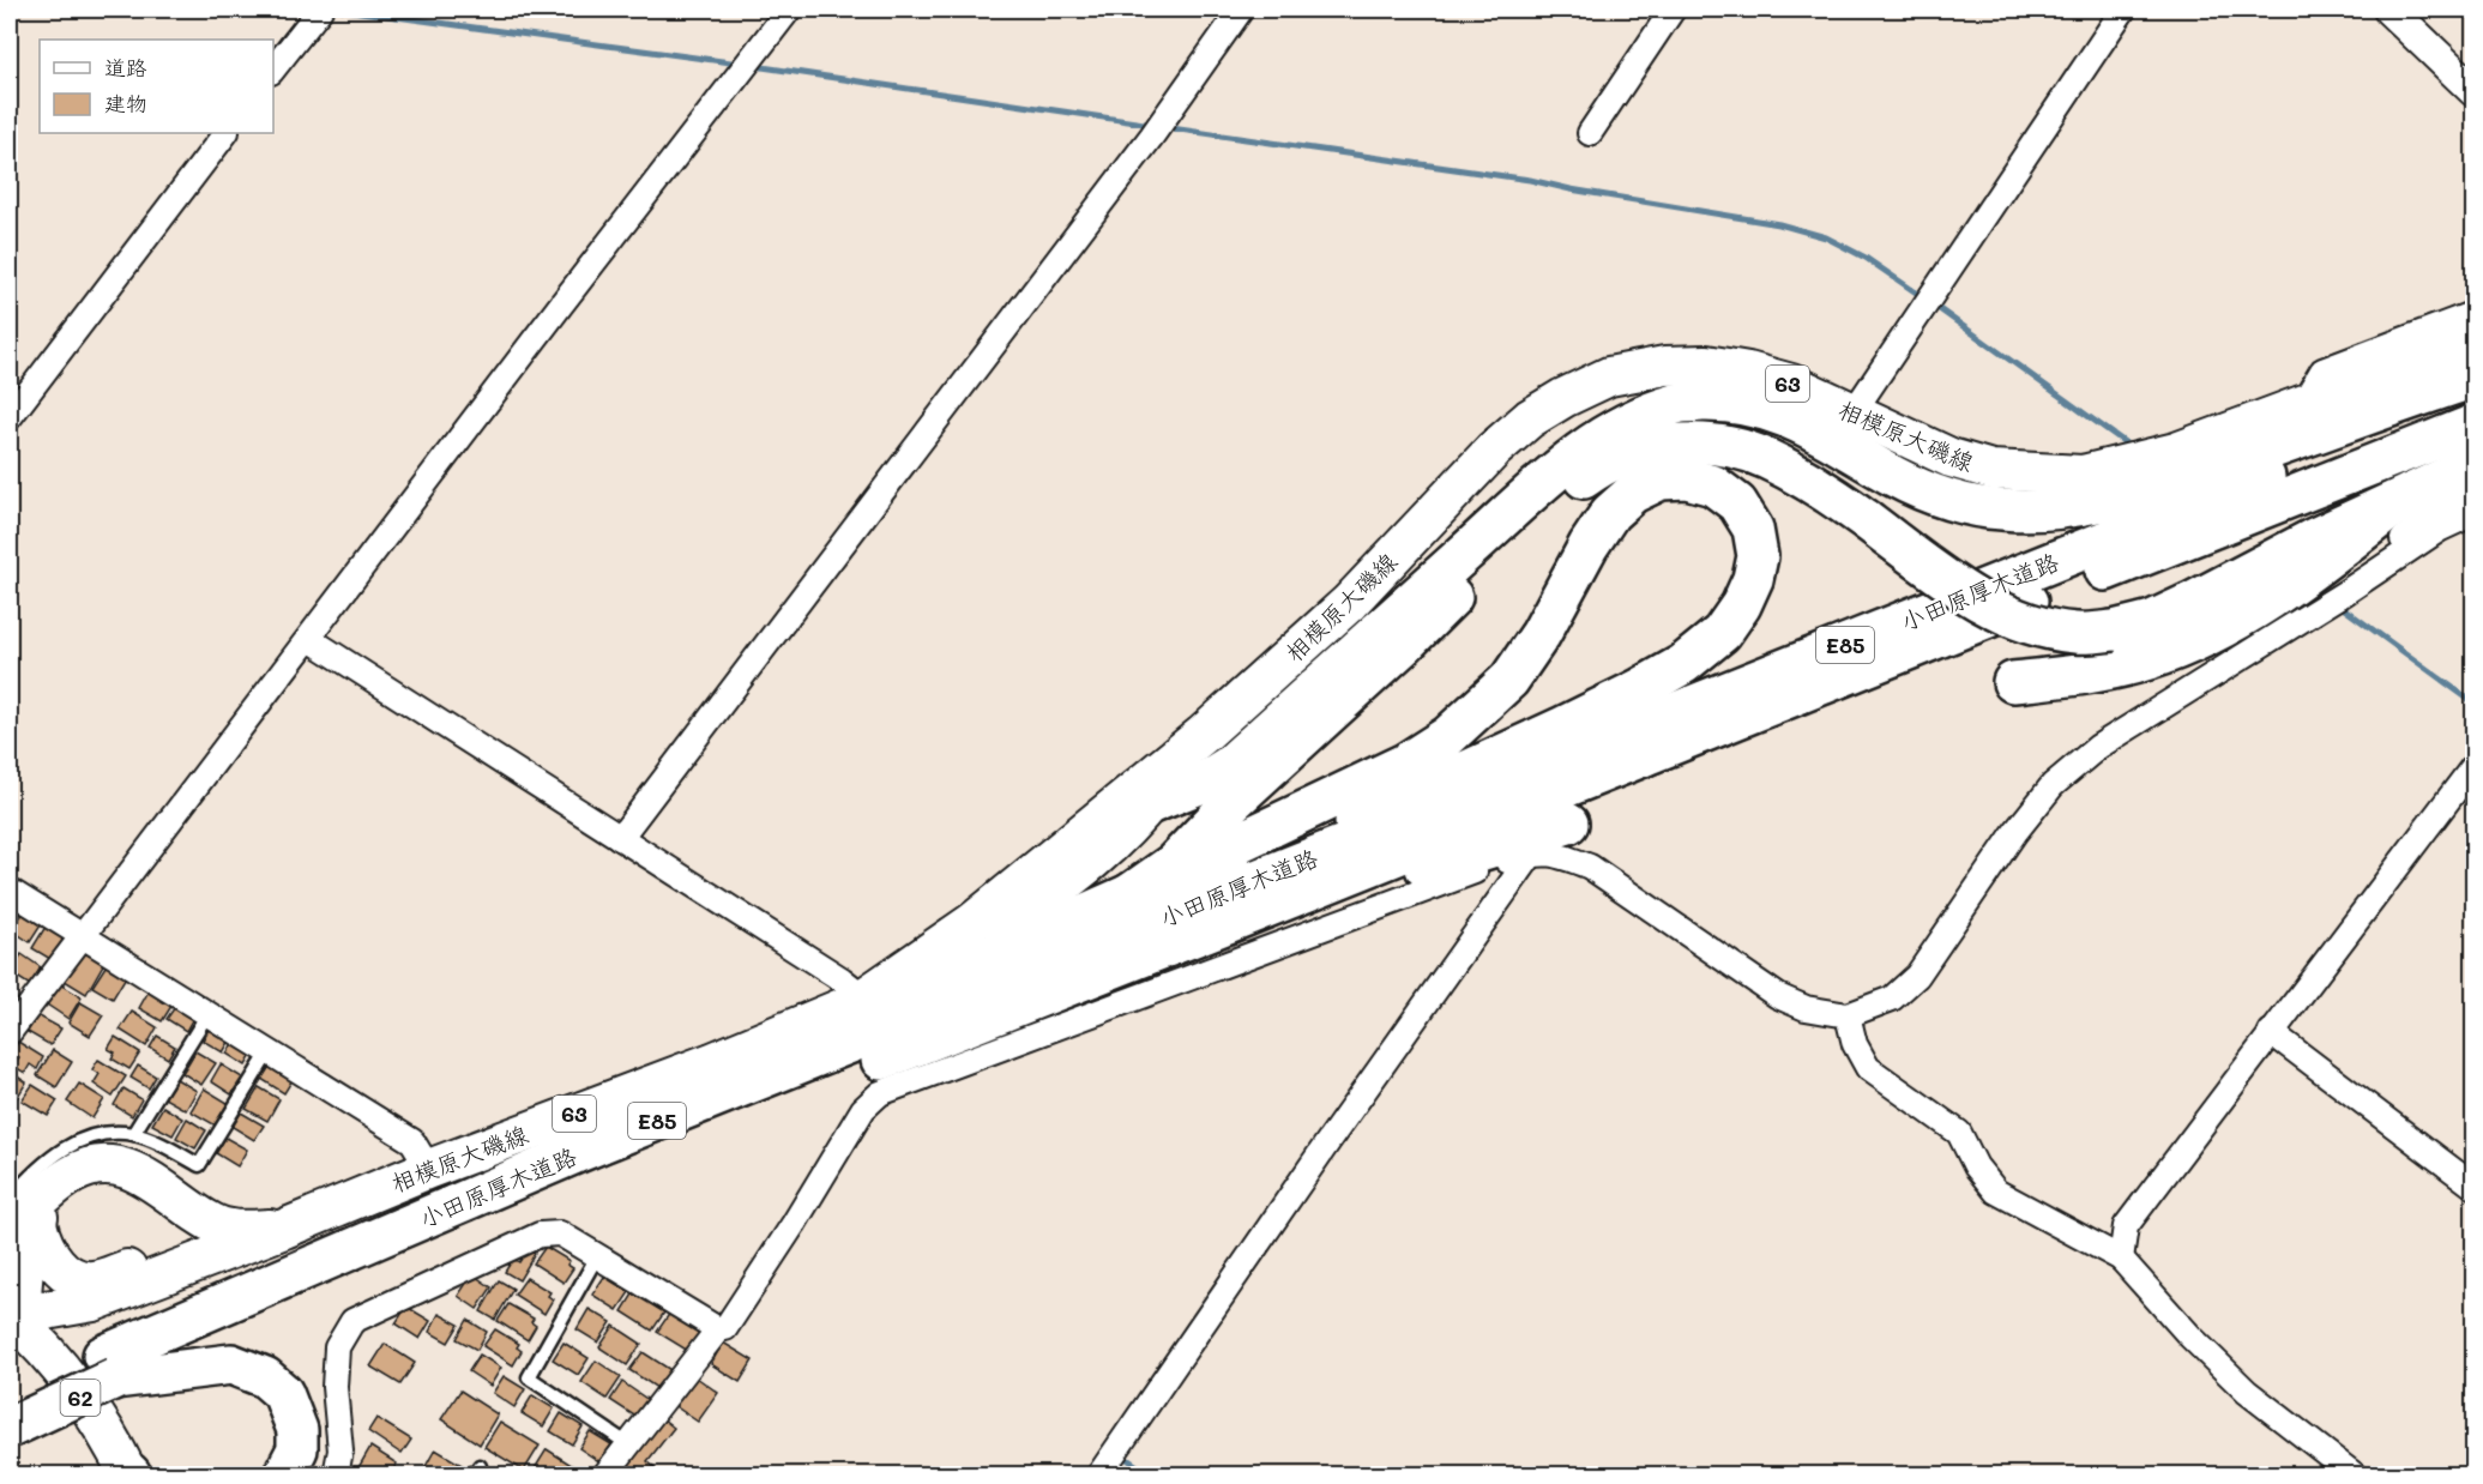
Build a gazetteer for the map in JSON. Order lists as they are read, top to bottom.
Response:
{
  "streets": {
    "highway": ["小田原厚木道路", "E85"],
    "main road": ["63", "相模原大磯線", "62"]
  },
  "crossings": [
    ["63", "相模原大磯線"],
    ["63", "62"]
  ],
  "legend": ["道路", "建物"]
}
